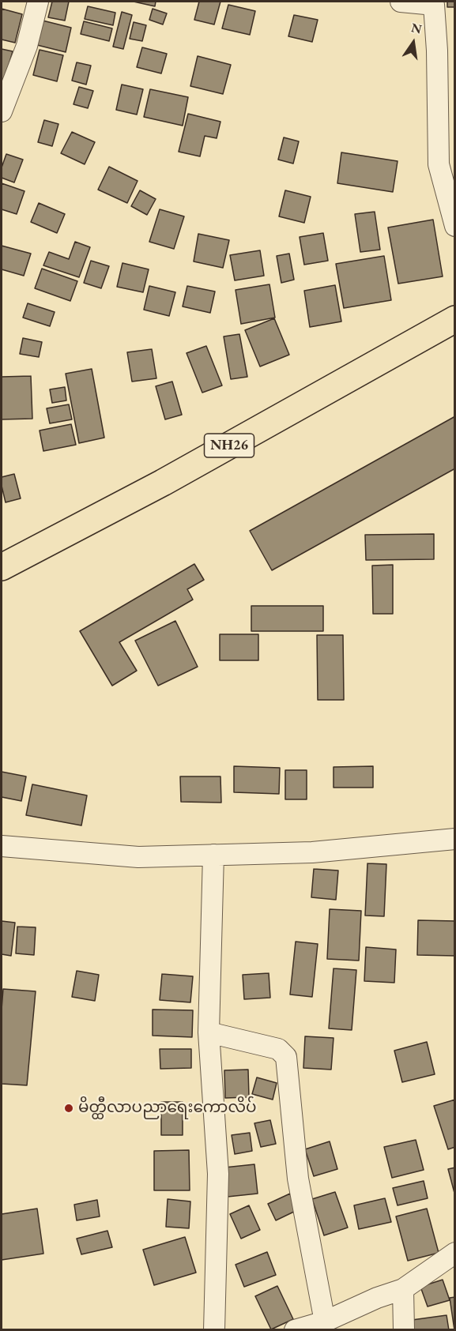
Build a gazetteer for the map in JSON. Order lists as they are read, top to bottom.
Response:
{
  "streets": {
    "highway": ["NH26"]
  },
  "places": ["မိတ္ထီလာပညာရေးကောလိပ်"],
  "north": "top"
}
